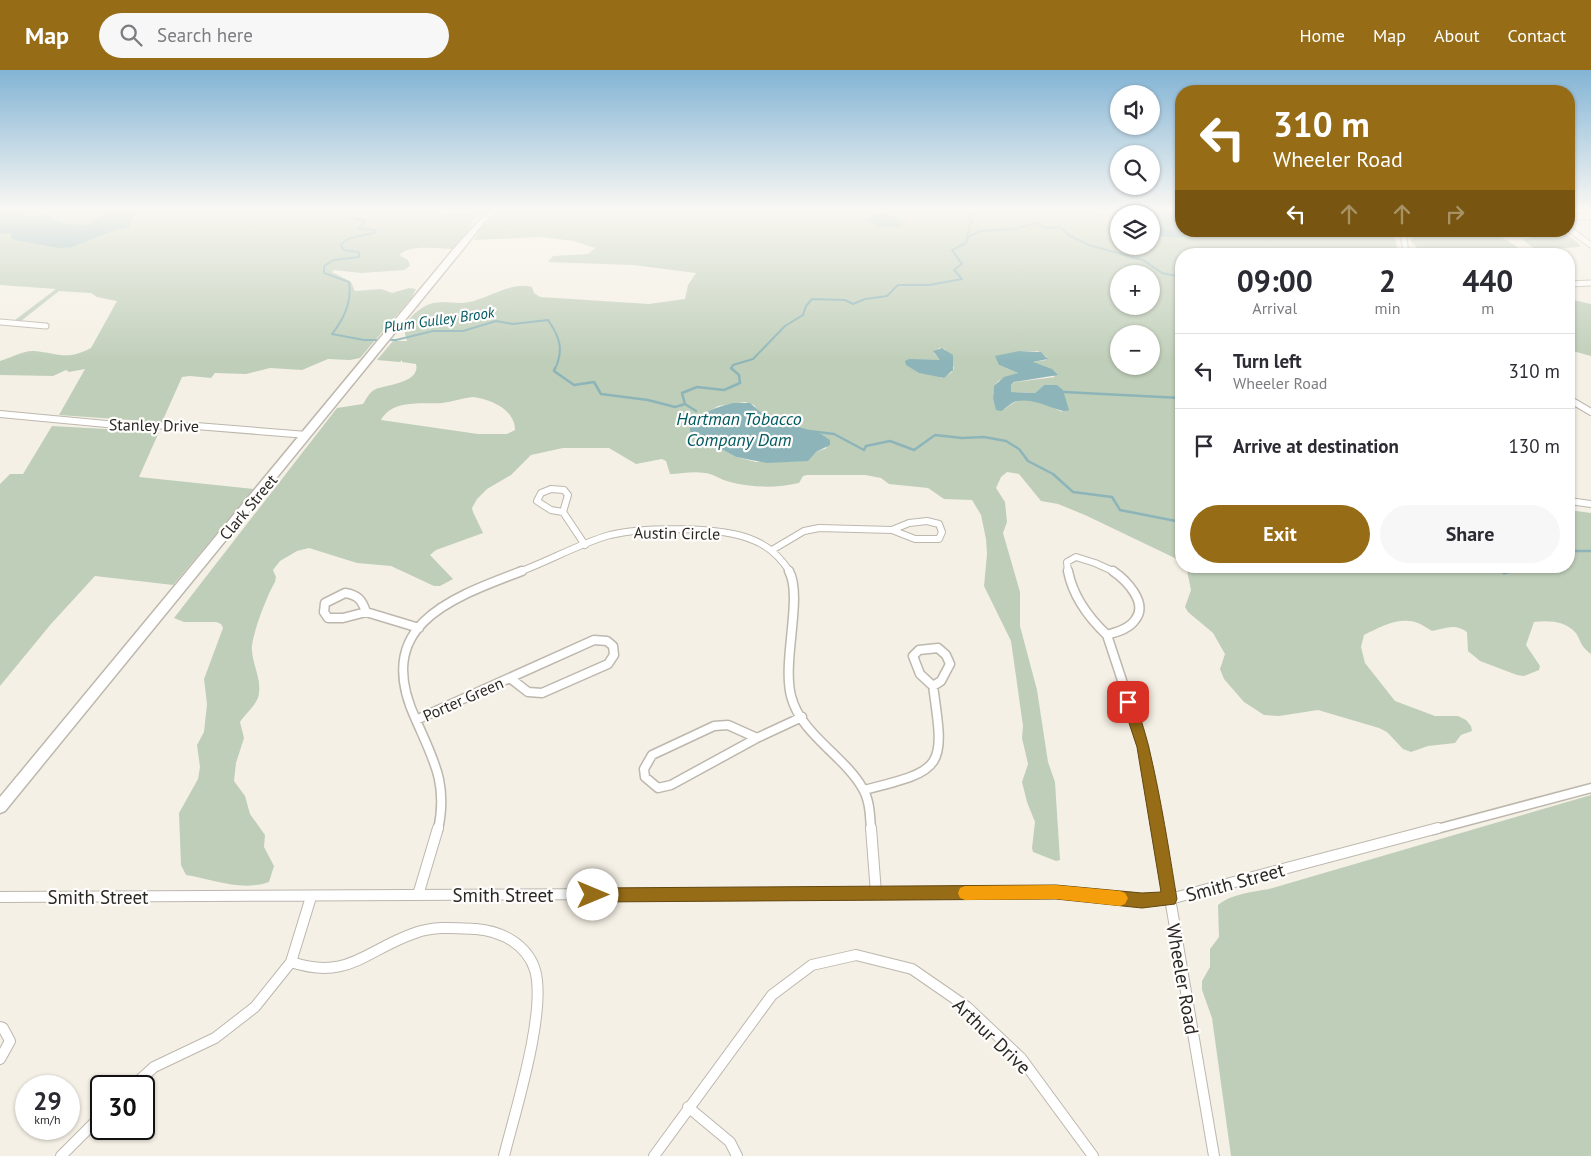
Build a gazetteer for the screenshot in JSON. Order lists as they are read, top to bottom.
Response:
{
  "streets": {
    "main road": ["Clark Street"],
    "street": [
      "Stanley Drive",
      "Austin Circle",
      "Porter Green",
      "Smith Street",
      "Wheeler Road",
      "Arthur Drive"
    ]
  },
  "crossings": [
    ["Stanley Drive", "Clark Street"],
    ["Austin Circle", "Porter Green"],
    ["Austin Circle", "Smith Street"],
    ["Smith Street", "Wheeler Road"]
  ],
  "water": ["Plum Gulley Brook", "Hartman Tobacco Company Dam"],
  "page": {
    "header": "Map",
    "search": "Search here",
    "nav": [
      "Home",
      "Map",
      "About",
      "Contact"
    ],
    "map_buttons": ["+", "−"],
    "turn": ["310 m", "Wheeler Road"],
    "eta": [
      "09:00",
      "Arrival",
      "2",
      "min",
      "440",
      "m"
    ],
    "list": [
      {
        "name": "Turn left",
        "note": "Wheeler Road",
        "value": "310 m"
      },
      {
        "name": "Arrive at destination",
        "value": "130 m"
      }
    ],
    "buttons": ["Exit", "Share"],
    "speed": "29 km/h",
    "limit": "30"
  }
}
